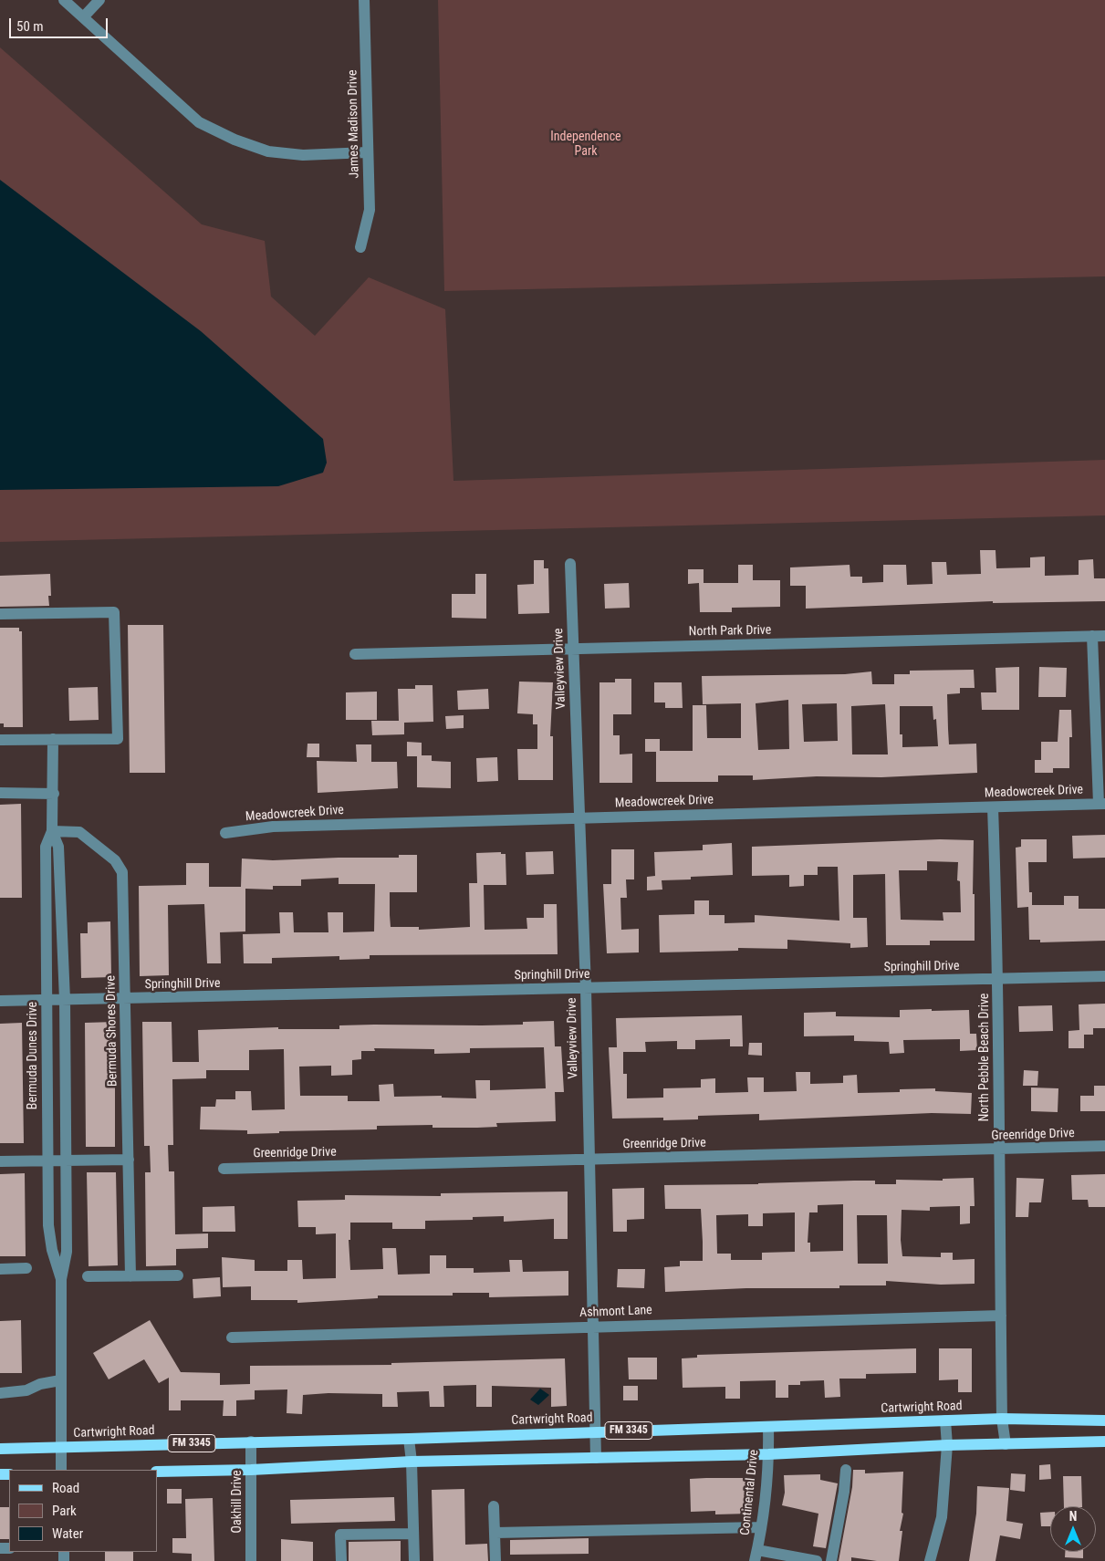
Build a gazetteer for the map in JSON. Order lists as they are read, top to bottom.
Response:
{
  "streets": {
    "main road": ["Cartwright Road", "FM 3345"],
    "street": [
      "James Madison Drive",
      "North Park Drive",
      "Valleyview Drive",
      "Meadowcreek Drive",
      "Springhill Drive",
      "Bermuda Shores Drive",
      "Bermuda Dunes Drive",
      "North Pebble Beach Drive",
      "Greenridge Drive",
      "Ashmont Lane",
      "Continental Drive",
      "Oakhill Drive"
    ]
  },
  "crossings": [
    ["North Park Drive", "Valleyview Drive"],
    ["Valleyview Drive", "Meadowcreek Drive"],
    ["Valleyview Drive", "Springhill Drive"],
    ["Valleyview Drive", "Greenridge Drive"],
    ["Valleyview Drive", "Ashmont Lane"],
    ["Valleyview Drive", "Cartwright Road"],
    ["Valleyview Drive", "FM 3345"],
    ["Meadowcreek Drive", "North Pebble Beach Drive"],
    ["Springhill Drive", "Bermuda Shores Drive"],
    ["Springhill Drive", "Bermuda Dunes Drive"],
    ["Springhill Drive", "North Pebble Beach Drive"],
    ["Bermuda Shores Drive", "Bermuda Dunes Drive"],
    ["Bermuda Dunes Drive", "Cartwright Road"],
    ["North Pebble Beach Drive", "Greenridge Drive"],
    ["North Pebble Beach Drive", "Ashmont Lane"],
    ["North Pebble Beach Drive", "Cartwright Road"],
    ["North Pebble Beach Drive", "FM 3345"],
    ["Cartwright Road", "Continental Drive"],
    ["Cartwright Road", "Oakhill Drive"],
    ["FM 3345", "Continental Drive"],
    ["FM 3345", "Oakhill Drive"]
  ],
  "parks": ["Independence Park"],
  "legend": ["Road", "Park", "Water"],
  "scale_bar": "50 m",
  "north": "top"
}
